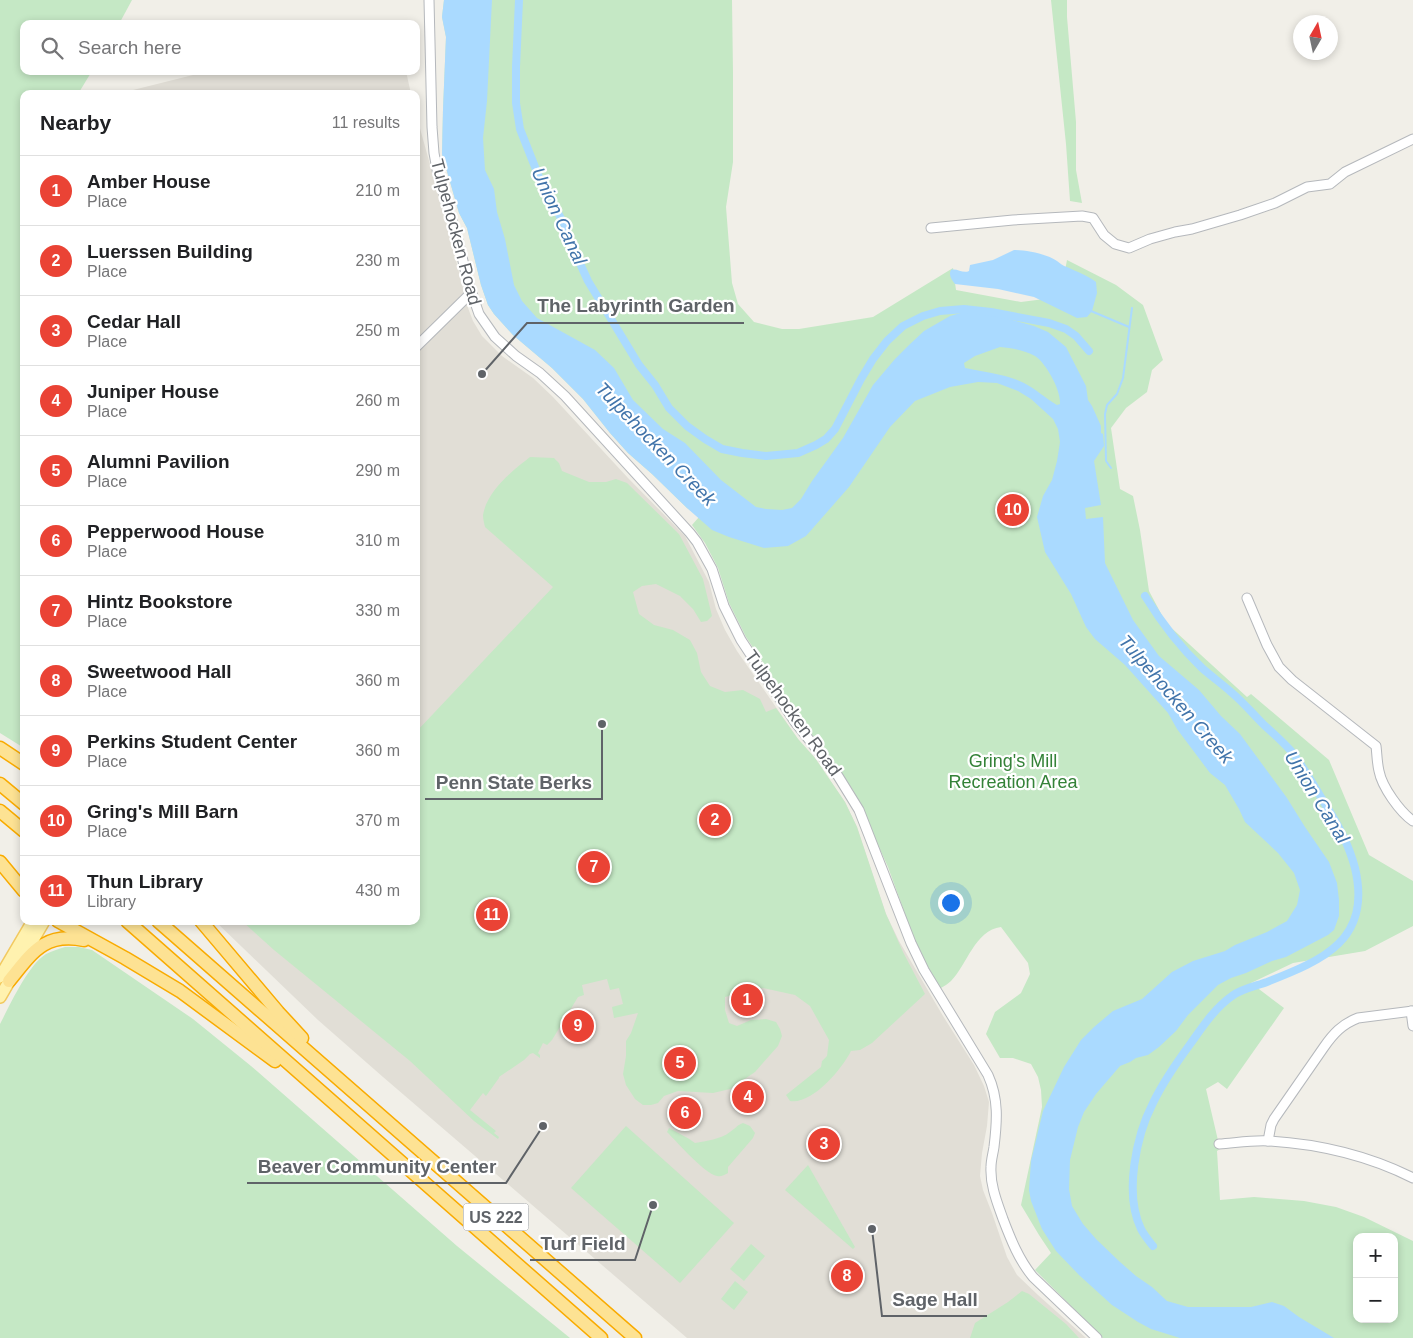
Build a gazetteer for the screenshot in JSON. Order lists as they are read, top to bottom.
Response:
{
  "streets": {
    "highway": ["US 222"],
    "street": ["Tulpehocken Road"]
  },
  "water": ["Union Canal", "Tulpehocken Creek"],
  "parks": ["Gring's Mill Recreation Area"],
  "places": [
    "The Labyrinth Garden",
    "Penn State Berks",
    "Beaver Community Center",
    "Turf Field",
    "Sage Hall"
  ],
  "north": "top",
  "page": {
    "search": "Search here",
    "heading": ["Nearby", "11 results"],
    "list": [
      {
        "mark": "1",
        "name": "Amber House",
        "note": "Place",
        "value": "210 m"
      },
      {
        "mark": "2",
        "name": "Luerssen Building",
        "note": "Place",
        "value": "230 m"
      },
      {
        "mark": "3",
        "name": "Cedar Hall",
        "note": "Place",
        "value": "250 m"
      },
      {
        "mark": "4",
        "name": "Juniper House",
        "note": "Place",
        "value": "260 m"
      },
      {
        "mark": "5",
        "name": "Alumni Pavilion",
        "note": "Place",
        "value": "290 m"
      },
      {
        "mark": "6",
        "name": "Pepperwood House",
        "note": "Place",
        "value": "310 m"
      },
      {
        "mark": "7",
        "name": "Hintz Bookstore",
        "note": "Place",
        "value": "330 m"
      },
      {
        "mark": "8",
        "name": "Sweetwood Hall",
        "note": "Place",
        "value": "360 m"
      },
      {
        "mark": "9",
        "name": "Perkins Student Center",
        "note": "Place",
        "value": "360 m"
      },
      {
        "mark": "10",
        "name": "Gring's Mill Barn",
        "note": "Place",
        "value": "370 m"
      },
      {
        "mark": "11",
        "name": "Thun Library",
        "note": "Library",
        "value": "430 m"
      }
    ],
    "pins": [
      "10",
      "2",
      "7",
      "11",
      "1",
      "9",
      "5",
      "4",
      "6",
      "3",
      "8"
    ],
    "map_buttons": ["+", "−"]
  }
}
